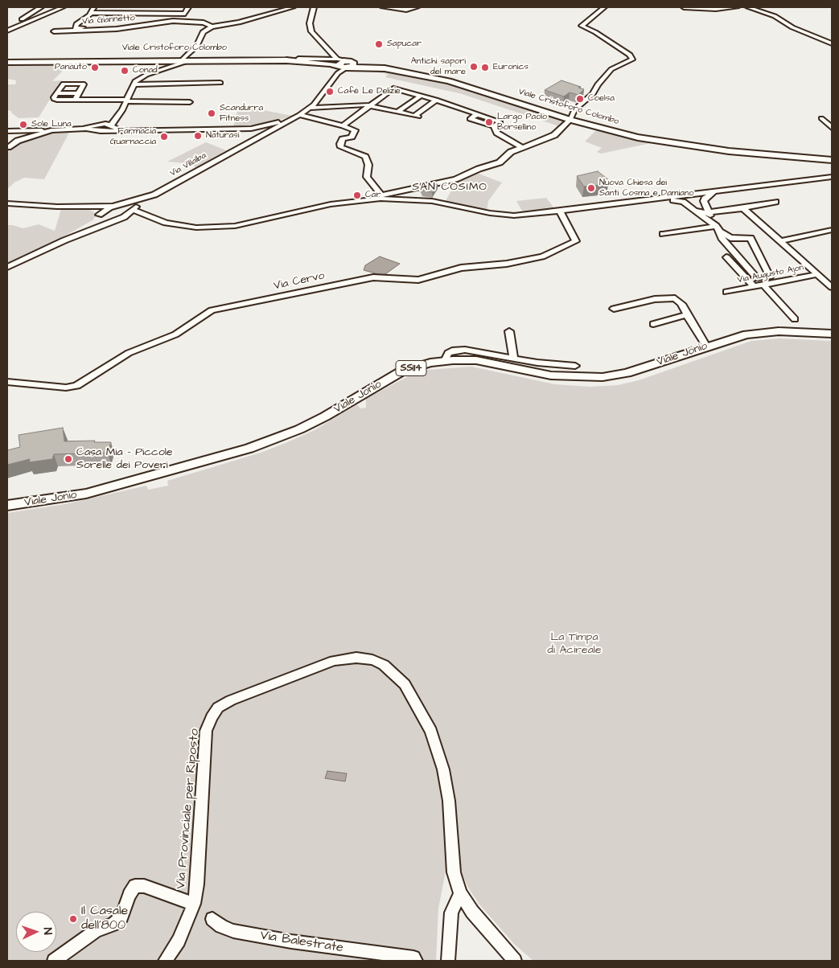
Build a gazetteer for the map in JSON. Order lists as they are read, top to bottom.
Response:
{
  "streets": {
    "main road": ["Viale Cristoforo Colombo", "Viale Jonio", "SS114"],
    "street": [
      "Via Giannetto",
      "Via Villalba",
      "Via Augusto Ajon",
      "Via Cervo",
      "Via Provinciale per Riposto",
      "Via Balestrate"
    ]
  },
  "districts": ["SAN COSIMO"],
  "parks": ["La Timpa di Acireale"],
  "places": [
    "Sapucar",
    "Antichi sapori del mare",
    "Panauto",
    "Euronics",
    "Conad",
    "Cafè Le Delizie",
    "Coelsa",
    "Scandurra Fitness",
    "Largo Paolo Borsellino",
    "Sole Luna",
    "Naturasì",
    "Farmacia Guarnaccia",
    "Nuova Chiesa dei Santi Cosma e Damiano",
    "Car",
    "Casa Mia - Piccole Sorelle dei Poveri",
    "Il Casale dell'800"
  ],
  "north": "right"
}
